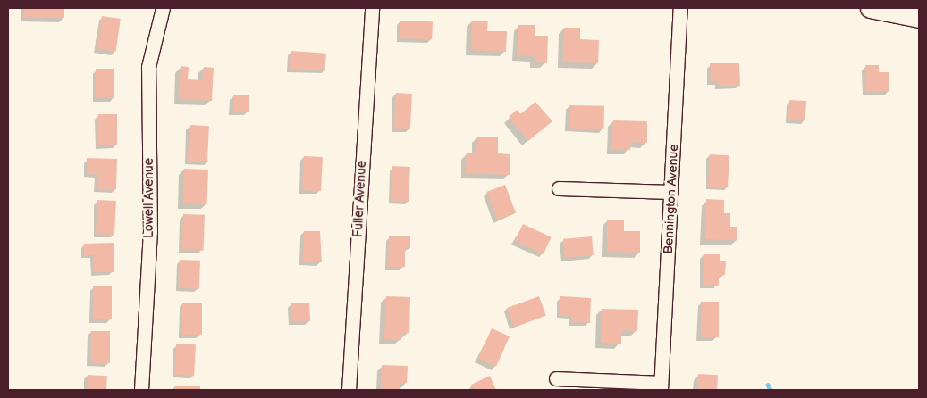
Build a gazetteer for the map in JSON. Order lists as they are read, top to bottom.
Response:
{
  "streets": {
    "street": ["Lowell Avenue", "Fuller Avenue", "Bennington Avenue"]
  }
}
